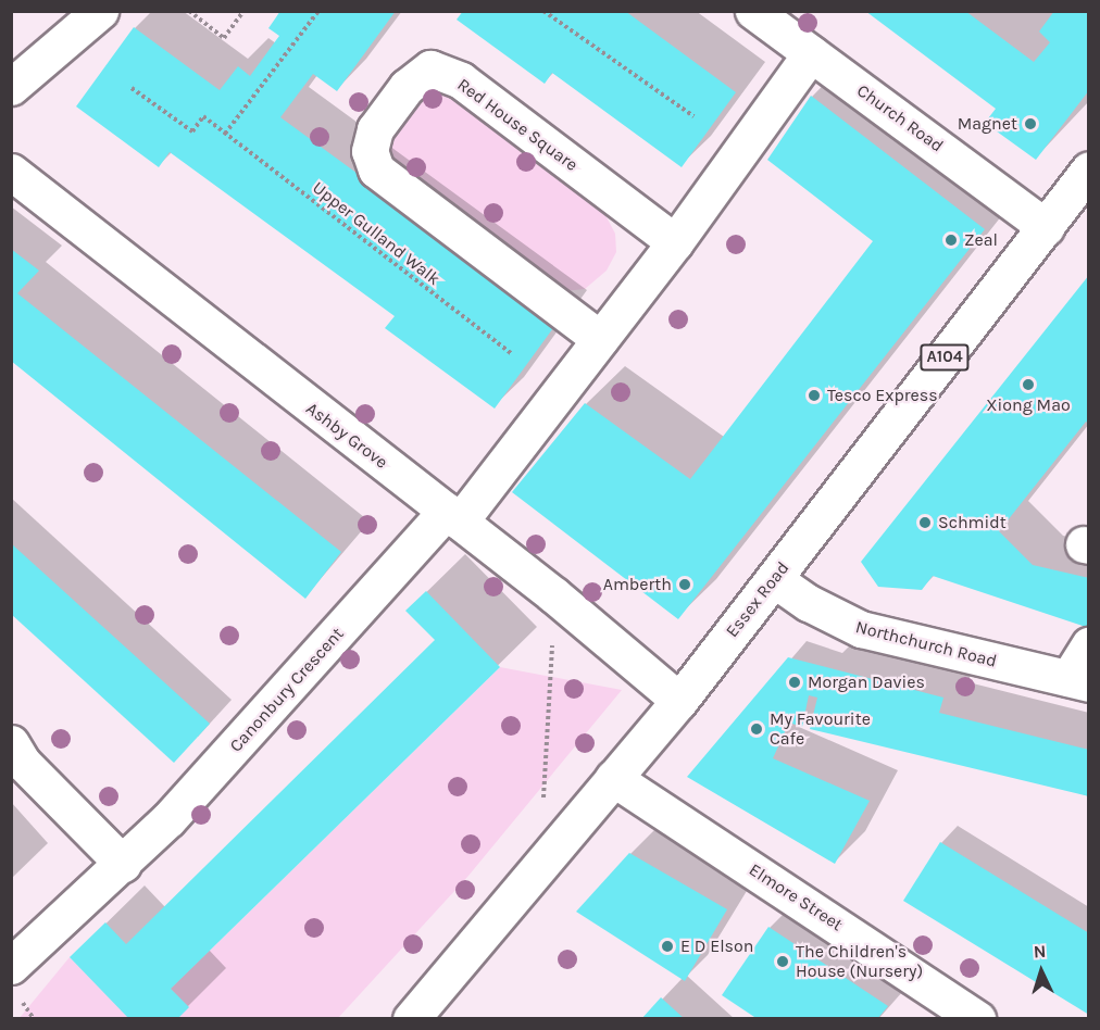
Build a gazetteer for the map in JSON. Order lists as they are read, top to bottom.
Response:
{
  "streets": {
    "street": [
      "Church Road",
      "Red House Square",
      "A104",
      "Ashby Grove",
      "Essex Road",
      "Northchurch Road",
      "Canonbury Crescent",
      "Elmore Street"
    ],
    "path": ["Upper Gulland Walk"]
  },
  "crossings": [
    ["Church Road", "Essex Road"],
    ["Ashby Grove", "Essex Road"],
    ["Ashby Grove", "Canonbury Crescent"],
    ["Essex Road", "Northchurch Road"],
    ["Essex Road", "Elmore Street"]
  ],
  "places": [
    "Magnet",
    "Zeal",
    "Xiong Mao",
    "Tesco Express",
    "Schmidt",
    "Amberth",
    "Morgan Davies",
    "My Favourite Cafe",
    "E D Elson",
    "The Children's House (Nursery)"
  ],
  "north": "top"
}
